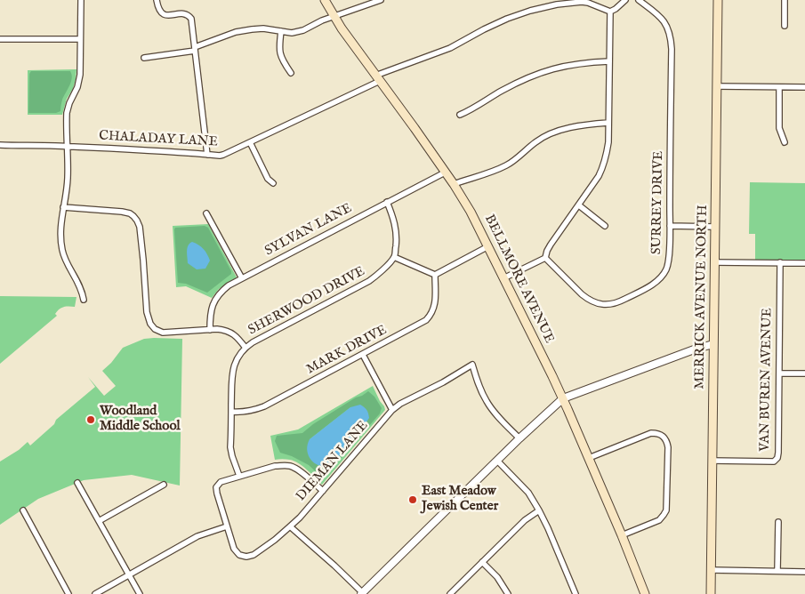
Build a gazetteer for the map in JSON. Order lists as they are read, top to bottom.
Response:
{
  "streets": {
    "main road": ["BELLMORE AVENUE", "MERRICK AVENUE NORTH"],
    "street": [
      "CHALADAY LANE",
      "SURREY DRIVE",
      "SYLVAN LANE",
      "SHERWOOD DRIVE",
      "MARK DRIVE",
      "VAN BUREN AVENUE",
      "DIEMAN LANE"
    ]
  },
  "crossings": [
    ["CHALADAY LANE", "BELLMORE AVENUE"],
    ["SYLVAN LANE", "BELLMORE AVENUE"],
    ["MERRICK AVENUE NORTH", "VAN BUREN AVENUE"],
    ["SHERWOOD DRIVE", "MARK DRIVE"]
  ],
  "places": ["Woodland Middle School", "East Meadow Jewish Center"]
}
